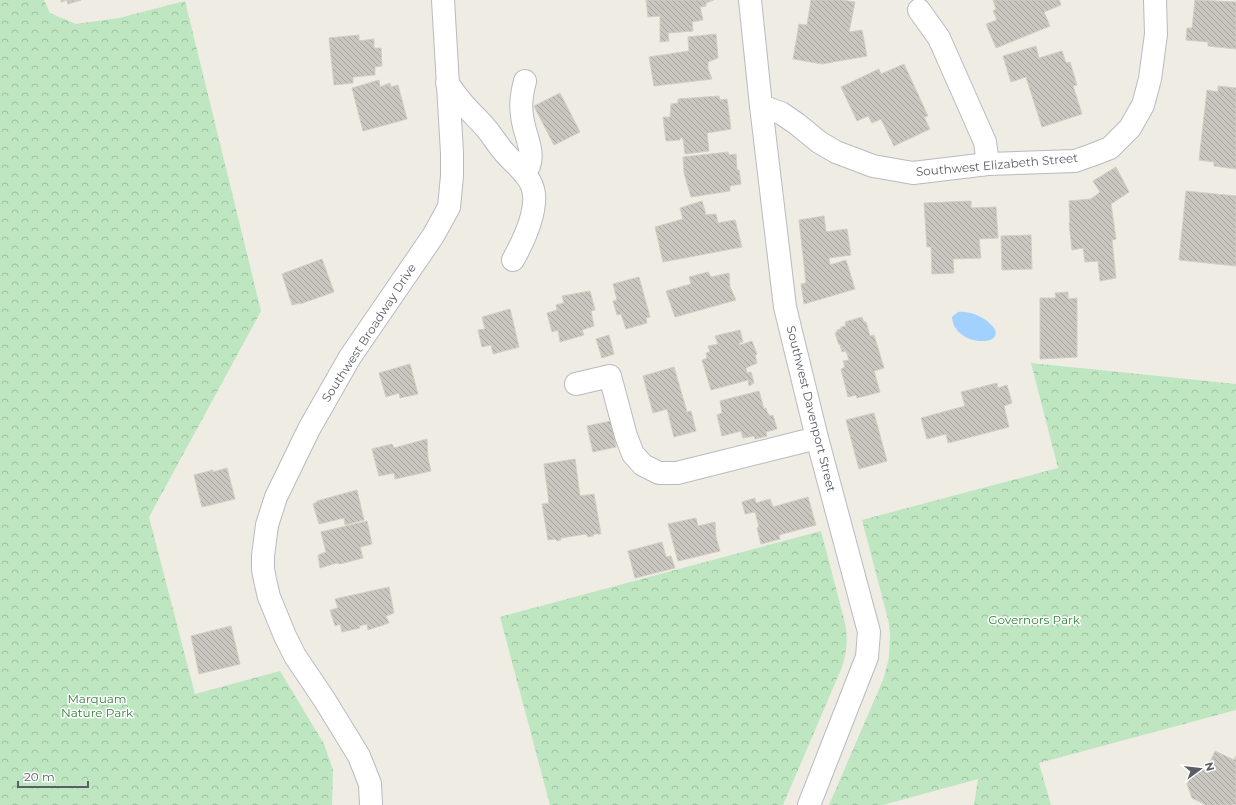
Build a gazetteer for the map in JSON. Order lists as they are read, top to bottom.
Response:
{
  "streets": {
    "street": ["Southwest Elizabeth Street", "Southwest Broadway Drive", "Southwest Davenport Street"]
  },
  "crossings": [
    ["Southwest Elizabeth Street", "Southwest Davenport Street"]
  ],
  "parks": ["Governors Park", "Marquam Nature Park"],
  "scale_bar": "20 m",
  "north": "right"
}
